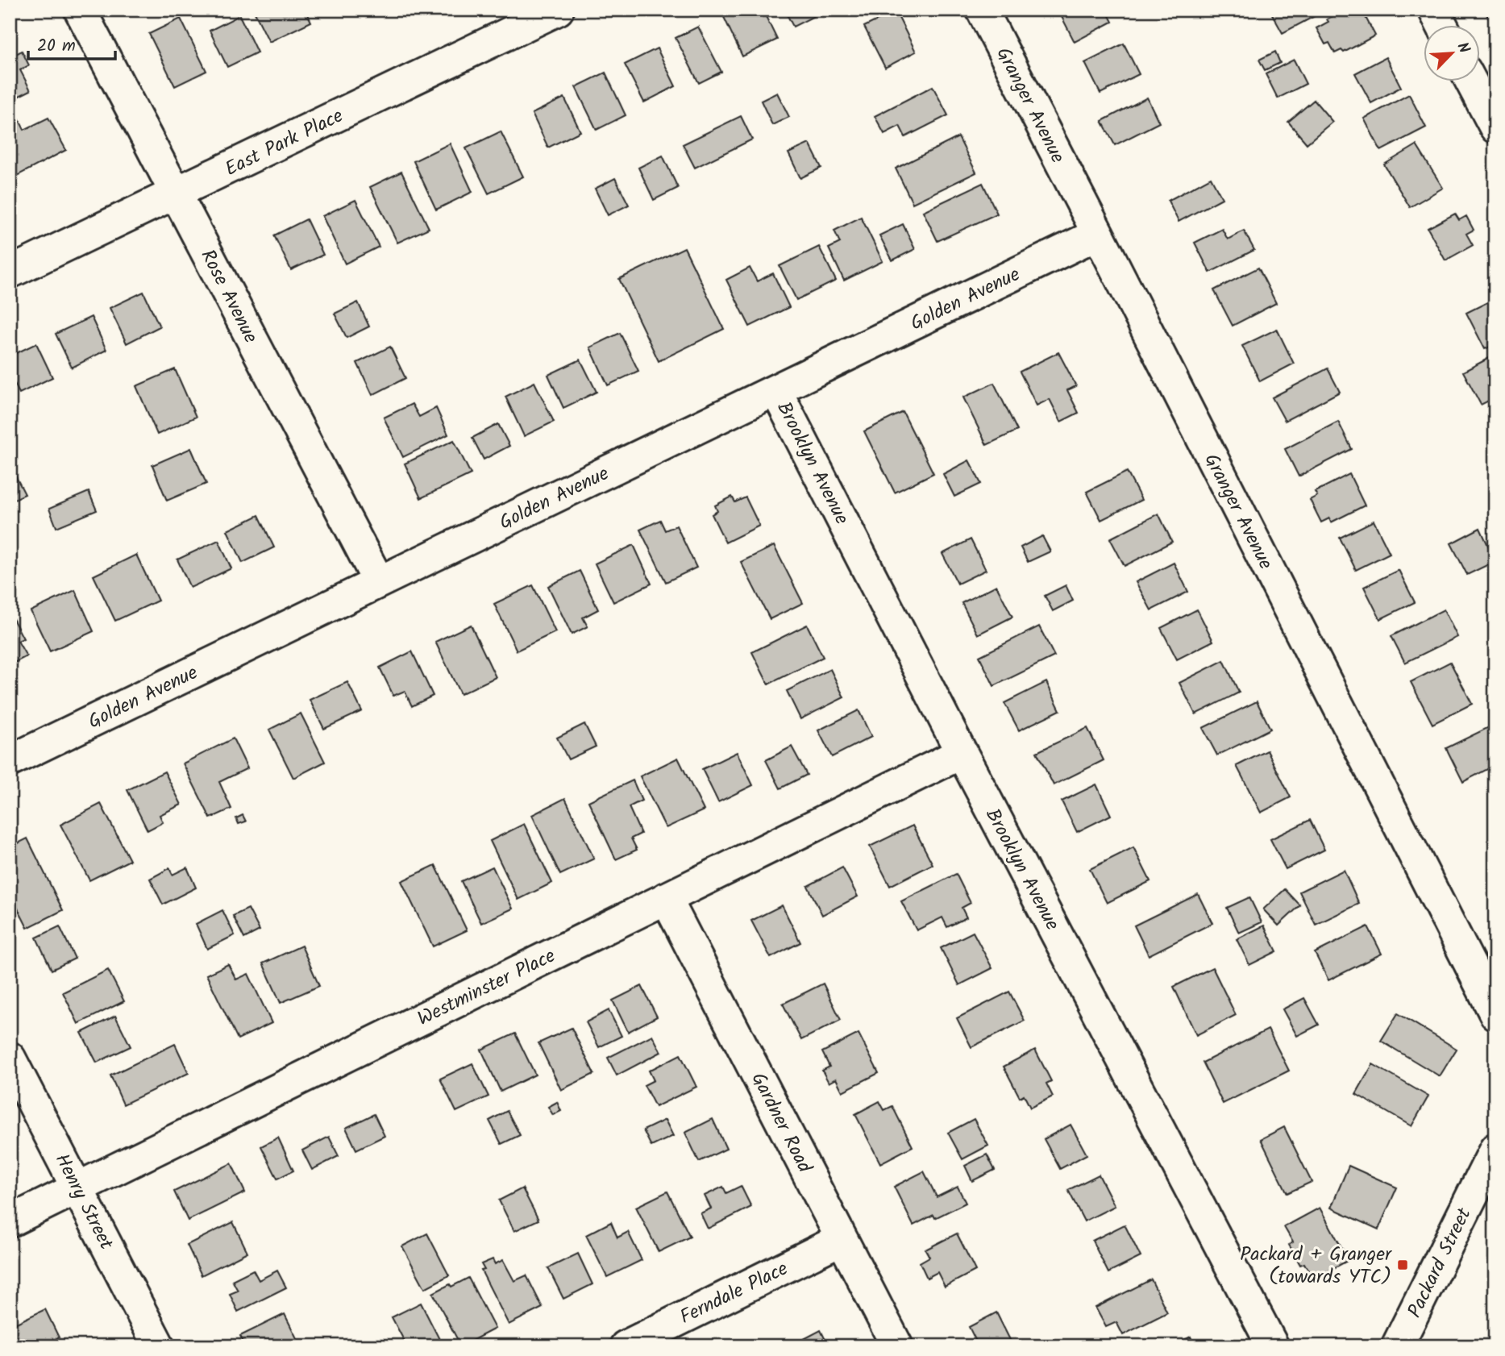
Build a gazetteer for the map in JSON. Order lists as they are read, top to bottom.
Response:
{
  "streets": {
    "street": [
      "Granger Avenue",
      "East Park Place",
      "Rose Avenue",
      "Golden Avenue",
      "Brooklyn Avenue",
      "Westminster Place",
      "Gardner Road",
      "Henry Street",
      "Packard Street",
      "Ferndale Place"
    ]
  },
  "crossings": [
    ["Granger Avenue", "Golden Avenue"],
    ["East Park Place", "Rose Avenue"],
    ["Rose Avenue", "Golden Avenue"],
    ["Golden Avenue", "Brooklyn Avenue"],
    ["Brooklyn Avenue", "Westminster Place"],
    ["Westminster Place", "Gardner Road"],
    ["Westminster Place", "Henry Street"],
    ["Gardner Road", "Ferndale Place"]
  ],
  "places": {
    "transit": ["Packard + Granger (towards YTC)"]
  },
  "scale_bar": "20 m",
  "north": "top right"
}
